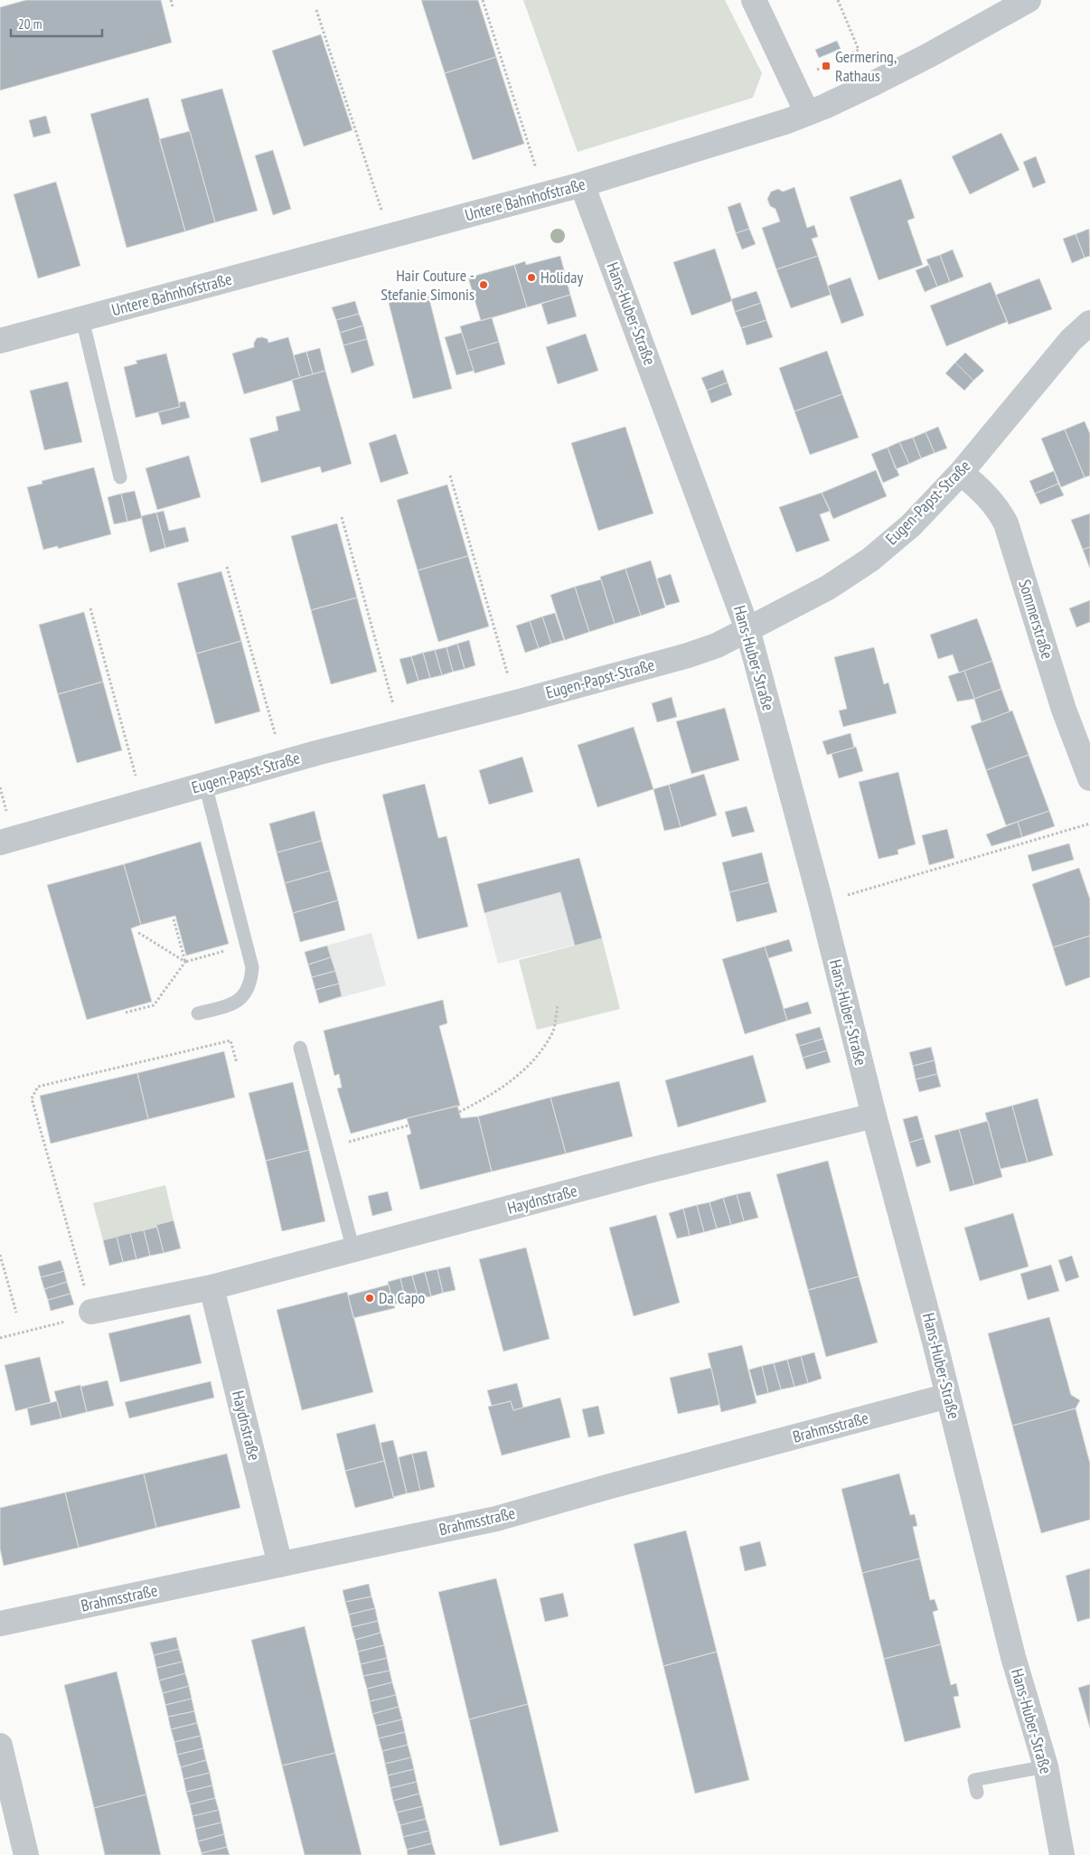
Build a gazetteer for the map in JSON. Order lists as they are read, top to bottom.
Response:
{
  "streets": {
    "street": [
      "Untere Bahnhofstraße",
      "Hans-Huber-Straße",
      "Eugen-Papst-Straße",
      "Sommerstraße",
      "Haydnstraße",
      "Brahmsstraße"
    ]
  },
  "crossings": [
    ["Untere Bahnhofstraße", "Hans-Huber-Straße"],
    ["Hans-Huber-Straße", "Eugen-Papst-Straße"],
    ["Hans-Huber-Straße", "Haydnstraße"],
    ["Hans-Huber-Straße", "Brahmsstraße"],
    ["Eugen-Papst-Straße", "Sommerstraße"],
    ["Haydnstraße", "Brahmsstraße"]
  ],
  "places": {
    "transit": ["Germering, Rathaus"],
    "other": ["Holiday", "Hair Couture - Stefanie Simonis", "Da Capo"]
  },
  "scale_bar": "20 m"
}
